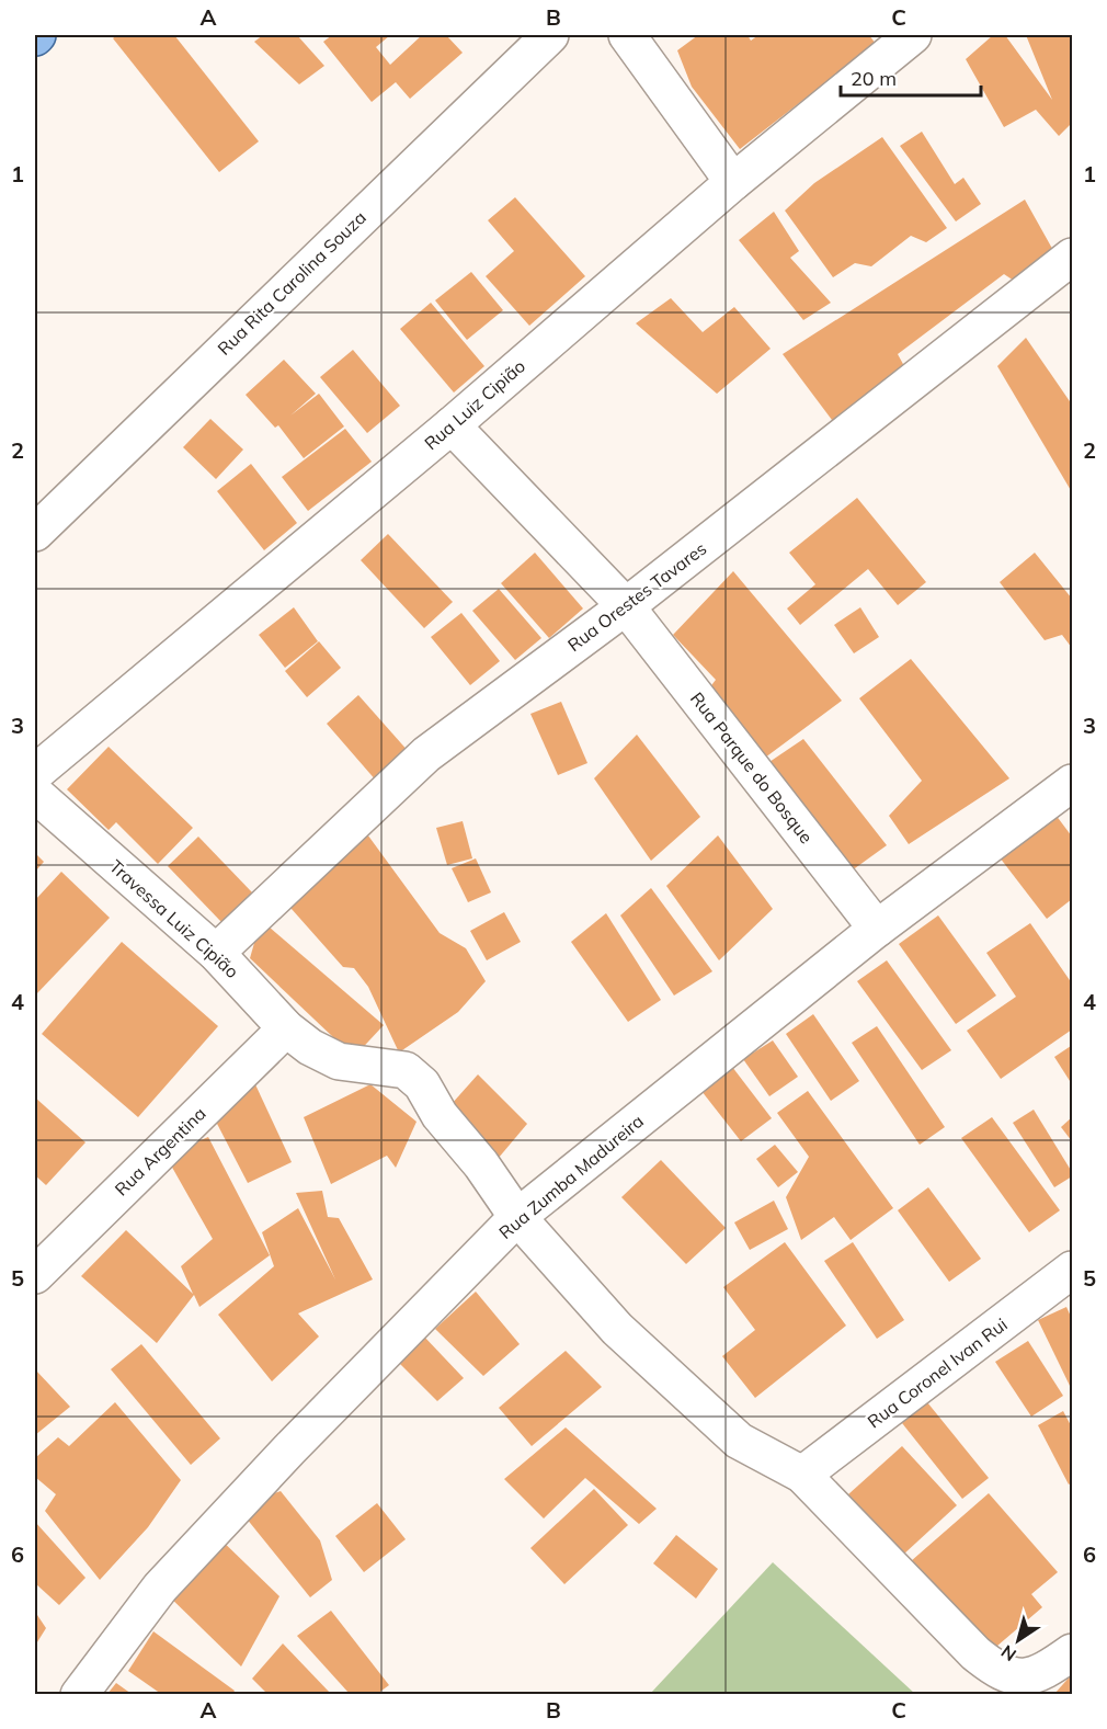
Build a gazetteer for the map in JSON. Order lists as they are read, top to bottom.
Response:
{
  "streets": {
    "street": [
      "Rua Rita Carolina Souza",
      "Rua Luiz Cipião",
      "Rua Orestes Tavares",
      "Rua Parque do Bosque",
      "Travessa Luiz Cipião",
      "Rua Argentina",
      "Rua Zumba Madureira",
      "Rua Coronel Ivan Rui"
    ]
  },
  "crossings": [
    ["Rua Luiz Cipião", "Rua Parque do Bosque"],
    ["Rua Orestes Tavares", "Rua Parque do Bosque"],
    ["Rua Orestes Tavares", "Travessa Luiz Cipião"],
    ["Rua Parque do Bosque", "Rua Zumba Madureira"],
    ["Travessa Luiz Cipião", "Rua Argentina"]
  ],
  "scale_bar": "20 m",
  "north": "bottom left",
  "grid": {
    "columns": ["A", "B", "C"],
    "rows": [
      "1",
      "2",
      "3",
      "4",
      "5",
      "6"
    ]
  }
}
